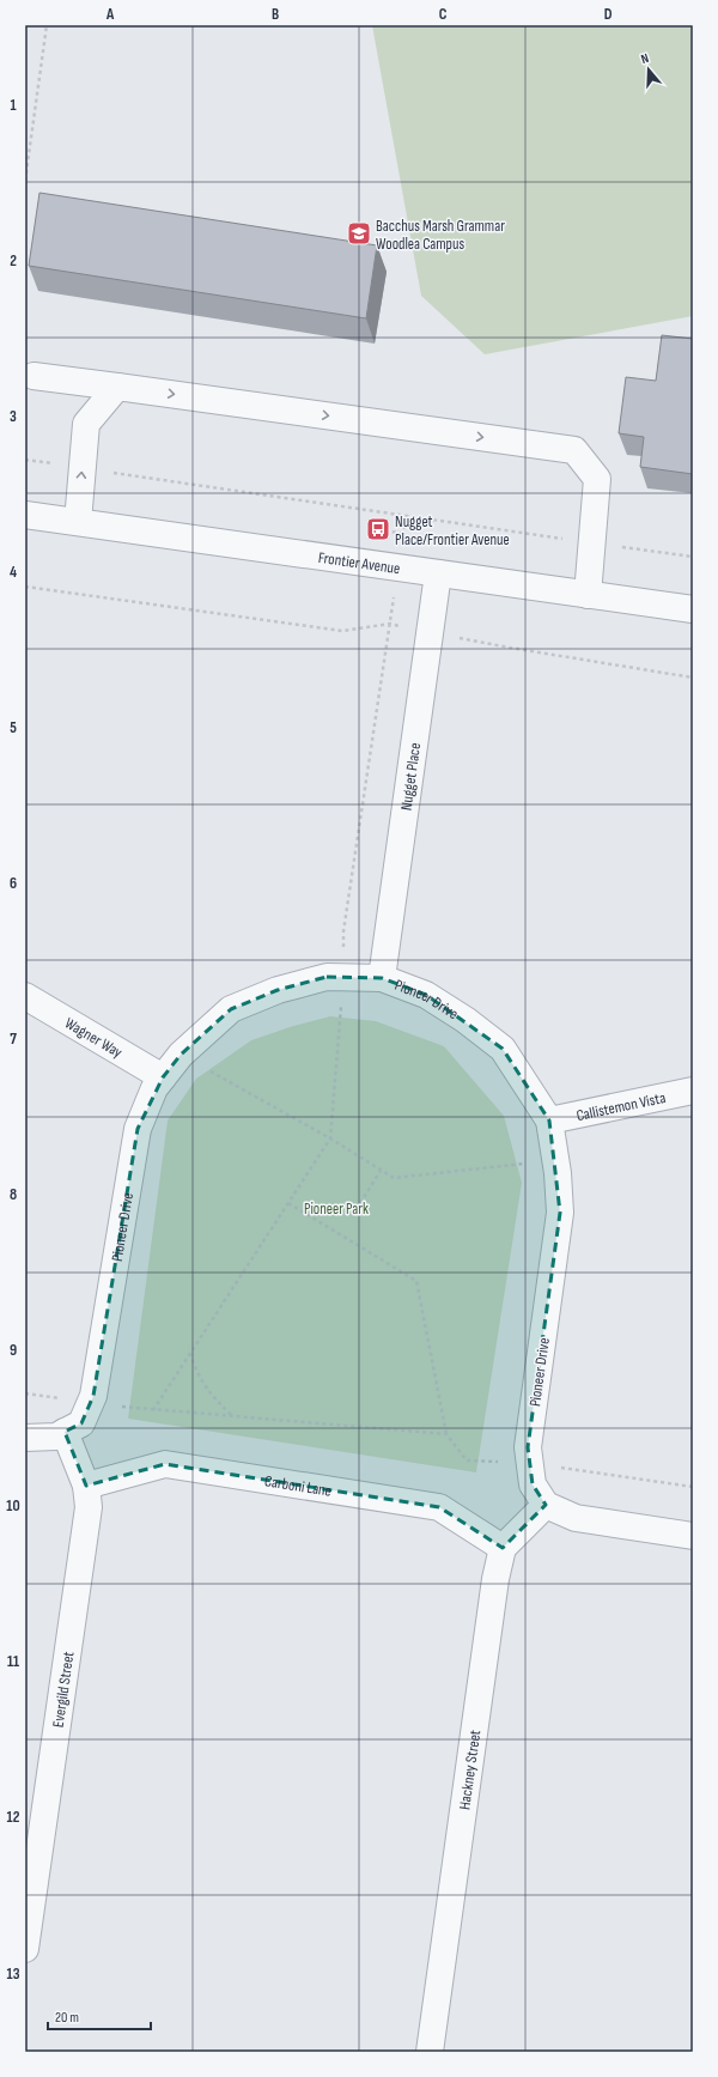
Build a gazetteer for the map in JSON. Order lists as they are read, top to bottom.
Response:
{
  "streets": {
    "street": [
      "Frontier Avenue",
      "Nugget Place",
      "Pioneer Drive",
      "Wagner Way",
      "Callistemon Vista",
      "Carboni Lane",
      "Evergild Street",
      "Hackney Street"
    ]
  },
  "crossings": [
    ["Frontier Avenue", "Nugget Place"],
    ["Nugget Place", "Pioneer Drive"],
    ["Pioneer Drive", "Wagner Way"],
    ["Pioneer Drive", "Callistemon Vista"],
    ["Pioneer Drive", "Evergild Street"],
    ["Carboni Lane", "Evergild Street"],
    ["Carboni Lane", "Hackney Street"]
  ],
  "parks": ["Pioneer Park"],
  "places": {
    "school or university": ["Bacchus Marsh Grammar Woodlea Campus"],
    "bus stop": ["Nugget Place/Frontier Avenue"]
  },
  "scale_bar": "20 m",
  "north": "top",
  "grid": {
    "columns": [
      "A",
      "B",
      "C",
      "D"
    ],
    "rows": [
      "1",
      "2",
      "3",
      "4",
      "5",
      "6",
      "7",
      "8",
      "9",
      "10",
      "11",
      "12",
      "13"
    ]
  }
}
